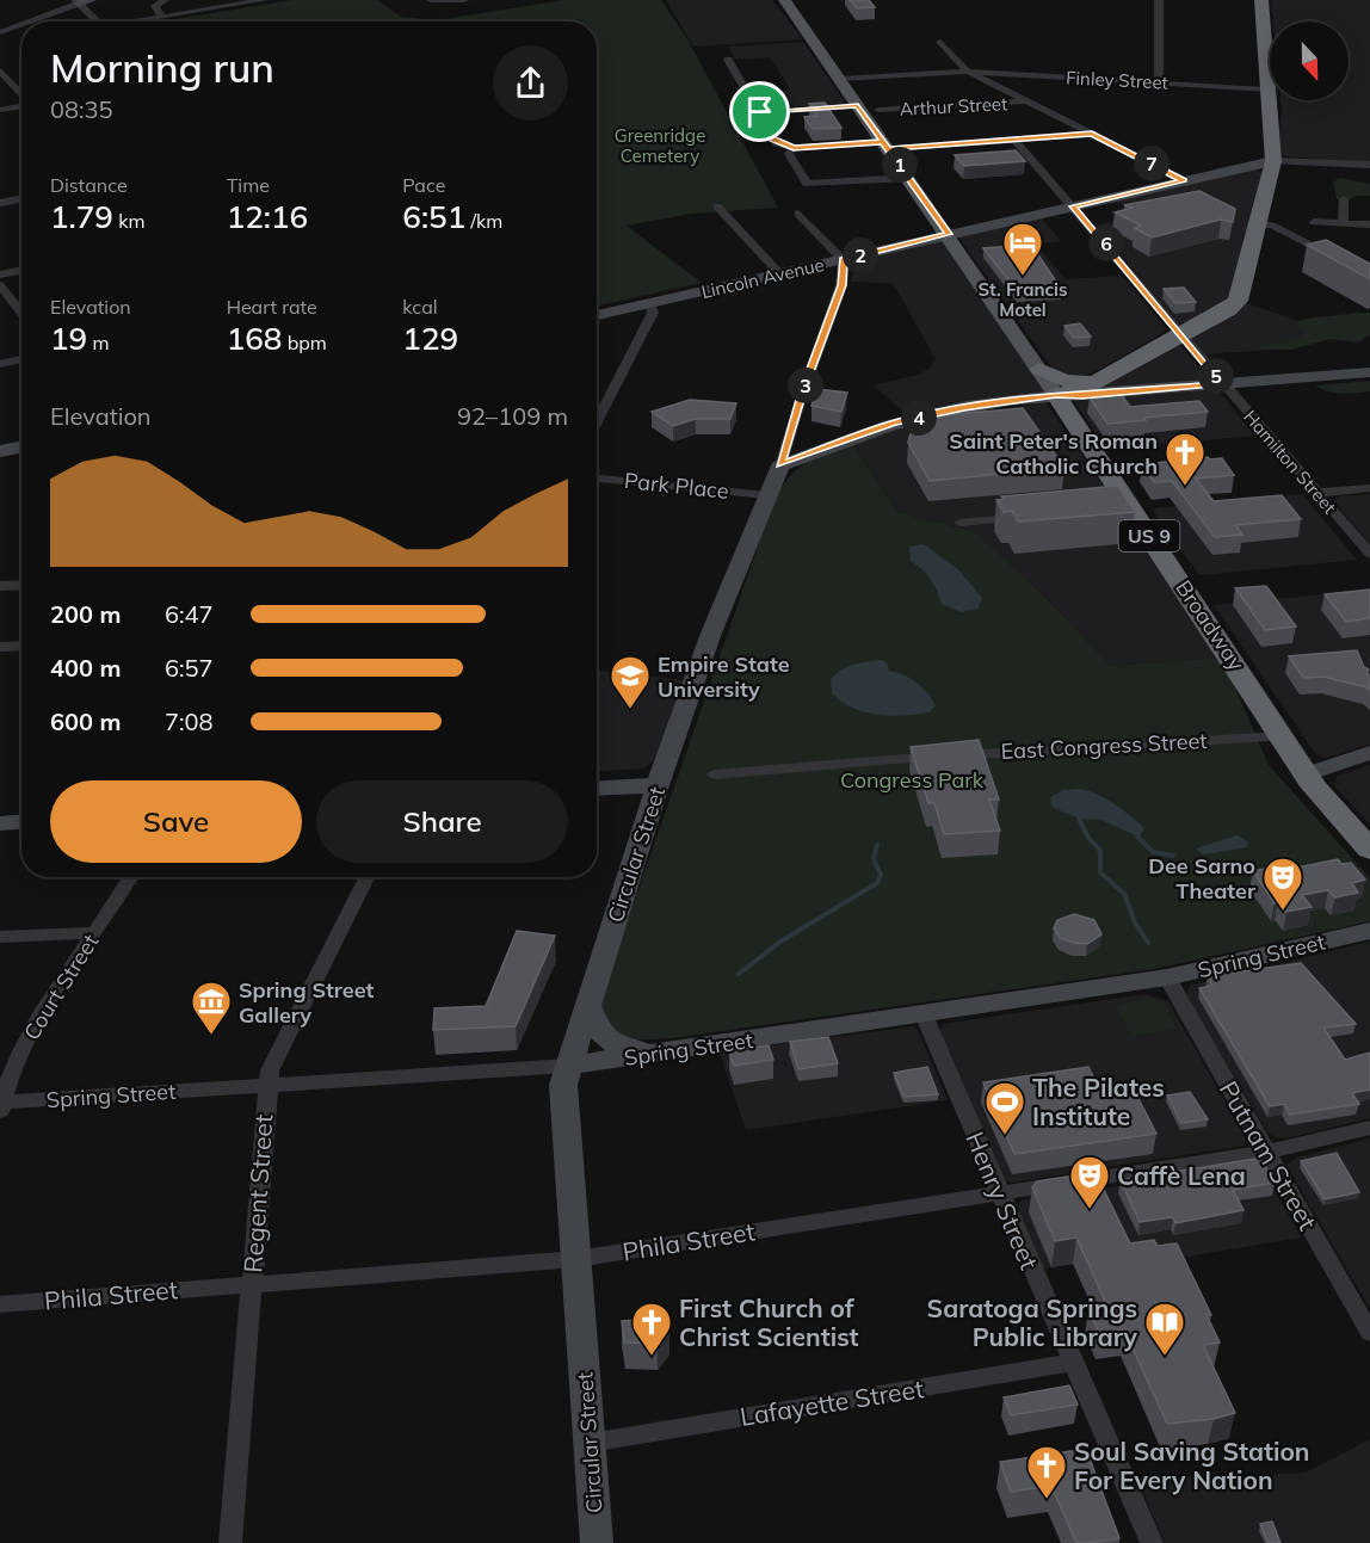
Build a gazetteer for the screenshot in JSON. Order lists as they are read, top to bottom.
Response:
{
  "streets": {
    "highway": ["US 9", "Broadway"],
    "street": [
      "Finley Street",
      "Arthur Street",
      "Lincoln Avenue",
      "Hamilton Street",
      "Park Place",
      "East Congress Street",
      "Circular Street",
      "Spring Street",
      "Court Street",
      "Putnam Street",
      "Regent Street",
      "Henry Street",
      "Phila Street",
      "Lafayette Street"
    ]
  },
  "crossings": [
    ["Finley Street", "US 9"],
    ["Lincoln Avenue", "Hamilton Street"],
    ["Lincoln Avenue", "US 9"],
    ["Park Place", "Circular Street"],
    ["US 9", "Broadway"],
    ["Broadway", "East Congress Street"],
    ["Circular Street", "Spring Street"],
    ["Circular Street", "Phila Street"],
    ["Circular Street", "Lafayette Street"],
    ["Spring Street", "Court Street"],
    ["Spring Street", "Putnam Street"],
    ["Spring Street", "Regent Street"],
    ["Spring Street", "Henry Street"],
    ["Putnam Street", "Phila Street"],
    ["Regent Street", "Phila Street"],
    ["Henry Street", "Phila Street"],
    ["Henry Street", "Lafayette Street"]
  ],
  "parks": ["Greenridge Cemetery", "Congress Park"],
  "places": {
    "hotel": ["St. Francis Motel"],
    "church": ["Saint Peter's Roman Catholic Church", "First Church of Christ Scientist", "Soul Saving Station For Every Nation"],
    "school or university": ["Empire State University"],
    "theatre": ["Dee Sarno Theater", "Caffè Lena"],
    "museum": ["Spring Street Gallery"],
    "sports": ["The Pilates Institute"],
    "library": ["Saratoga Springs Public Library"]
  },
  "north": "bottom",
  "page": {
    "heading": ["Morning run", "08:35"],
    "stats": [
      ["Distance", "1.79 km"],
      ["Time", "12:16"],
      ["Pace", "6:51 /km"],
      ["Elevation", "19 m"],
      ["Heart rate", "168 bpm"],
      ["kcal", "129"]
    ],
    "pins": [
      "7",
      "1",
      "6",
      "2",
      "5",
      "3",
      "4"
    ],
    "chart": ["Elevation", "92–109 m"],
    "list": [
      {
        "name": "200 m",
        "note": "6:47"
      },
      {
        "name": "400 m",
        "note": "6:57"
      },
      {
        "name": "600 m",
        "note": "7:08"
      }
    ],
    "buttons": ["Save", "Share"]
  }
}
